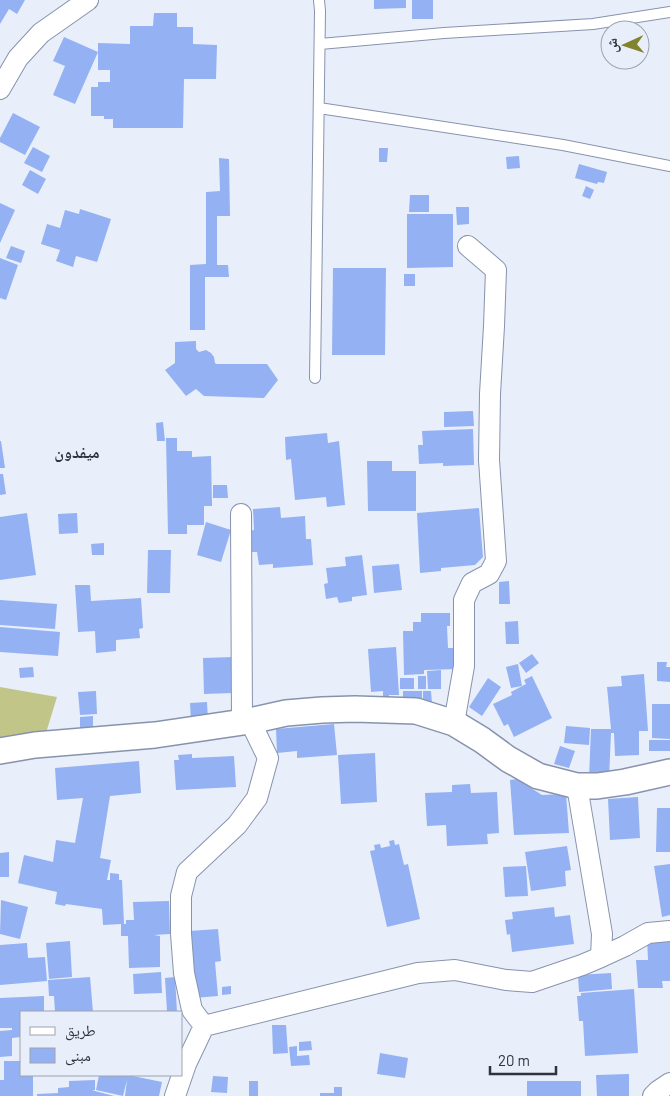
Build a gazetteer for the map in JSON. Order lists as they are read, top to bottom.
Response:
{
  "districts": ["ميفدون"],
  "legend": ["طريق", "مبنى"],
  "scale_bar": "20 m",
  "north": "left"
}
